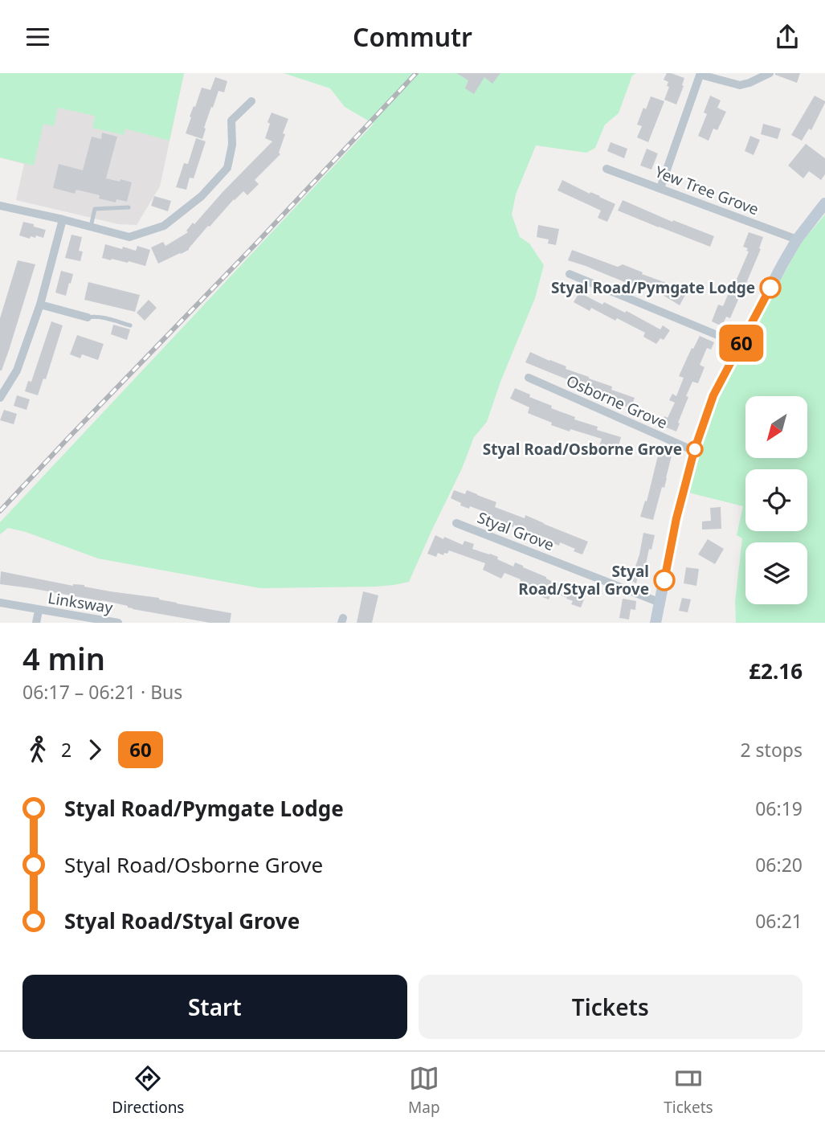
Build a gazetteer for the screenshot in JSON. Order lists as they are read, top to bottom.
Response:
{
  "streets": {
    "street": [
      "Yew Tree Grove",
      "Osborne Grove",
      "Styal Grove",
      "Linksway"
    ]
  },
  "places": ["Styal Road/Pymgate Lodge", "Styal Road/Osborne Grove", "Styal Road/Styal Grove"],
  "lines": ["bus line 60"],
  "north": "bottom left",
  "page": {
    "header": "Commutr",
    "on_map": "60",
    "heading": ["4 min", "06:17 – 06:21 · Bus", "£2.16"],
    "legs": ["2", "60", "2 stops"],
    "list": [
      {
        "name": "Styal Road/Pymgate Lodge",
        "value": "06:19"
      },
      {
        "name": "Styal Road/Osborne Grove",
        "value": "06:20"
      },
      {
        "name": "Styal Road/Styal Grove",
        "value": "06:21"
      }
    ],
    "buttons": ["Start", "Tickets"],
    "tabs": ["Directions", "Map", "Tickets"]
  }
}
